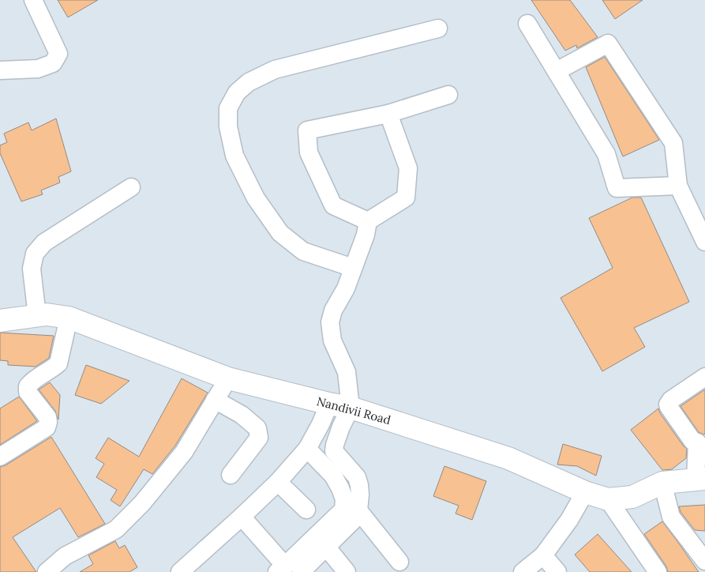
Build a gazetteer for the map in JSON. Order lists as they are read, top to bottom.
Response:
{
  "streets": {
    "street": ["Nandivii Road"]
  }
}
